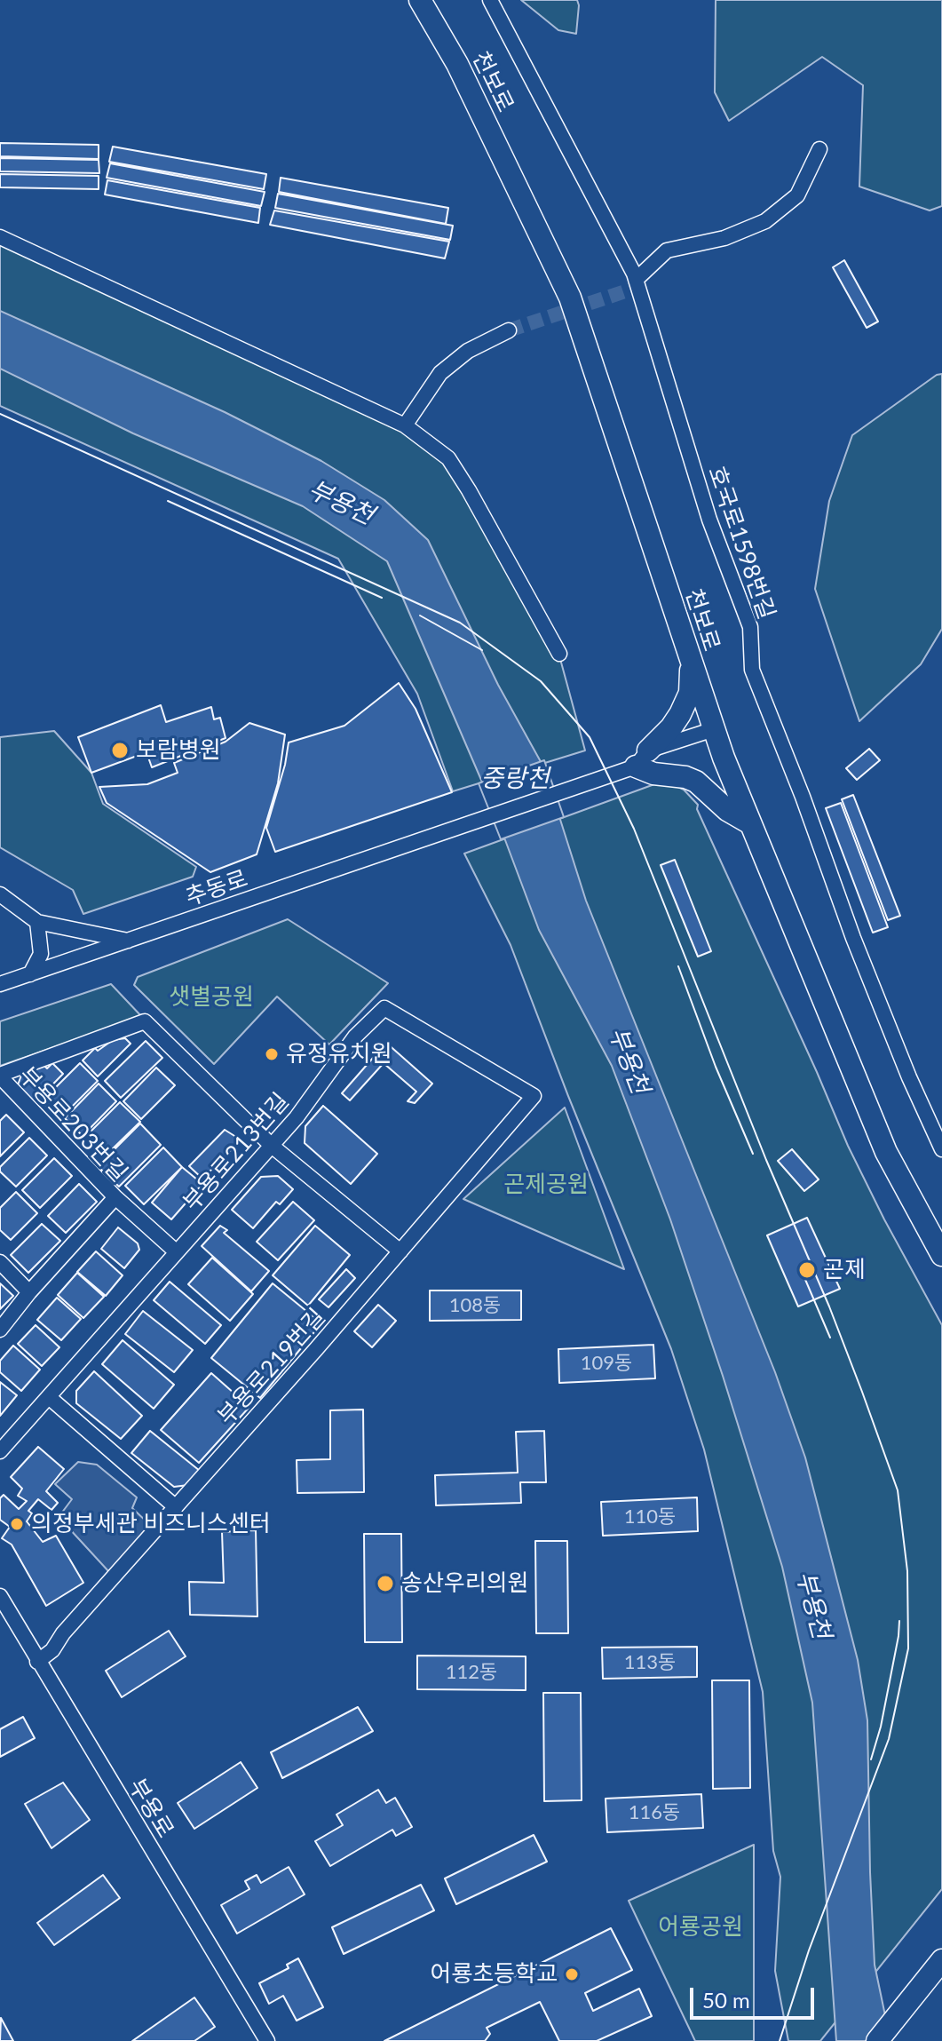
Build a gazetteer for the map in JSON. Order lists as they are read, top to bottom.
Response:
{
  "streets": {
    "main road": ["천보로"],
    "street": [
      "호국로1598번길",
      "추동로",
      "부용로203번길",
      "부용로213번길",
      "부용로219번길",
      "부용로"
    ]
  },
  "crossings": [
    ["부용로213번길", "부용로219번길"],
    ["부용로219번길", "부용로"]
  ],
  "water": ["부용천", "중랑천"],
  "parks": ["샛별공원", "곤제공원", "어룡공원"],
  "places": [
    "보람병원",
    "유정유치원",
    "곤제",
    "의정부세관 비즈니스센터",
    "송산우리의원",
    "어룡초등학교"
  ],
  "house_numbers": [
    "108동",
    "109동",
    "110동",
    "113동",
    "112동",
    "116동"
  ],
  "scale_bar": "50 m"
}
